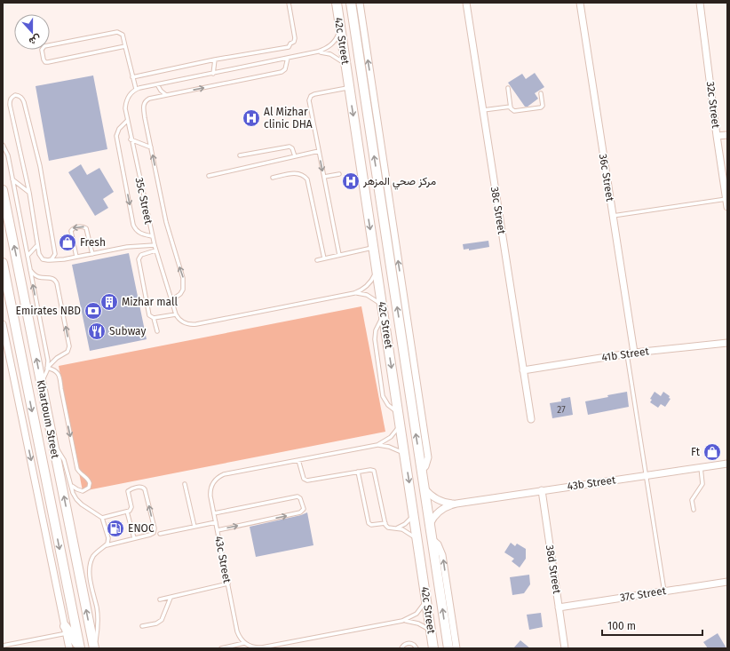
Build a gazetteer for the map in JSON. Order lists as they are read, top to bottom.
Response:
{
  "streets": {
    "street": [
      "42c Street",
      "32c Street",
      "36c Street",
      "38c Street",
      "41b Street",
      "Khartoum Street",
      "43b Street",
      "38d Street",
      "37c Street"
    ],
    "lane": ["35c Street", "43c Street"]
  },
  "crossings": [
    ["42c Street", "43b Street"],
    ["42c Street", "43c Street"],
    ["36c Street", "41b Street"],
    ["38c Street", "41b Street"],
    ["43b Street", "38d Street"],
    ["38d Street", "37c Street"]
  ],
  "places": {
    "hospital": ["Al Mizhar clinic DHA", "مركز صحي المزهر"],
    "shop": ["Fresh", "Ft"],
    "building": ["Mizhar mall"],
    "bank": ["Emirates NBD"],
    "restaurant": ["Subway"],
    "fuel station": ["ENOC"]
  },
  "house_numbers": ["27"],
  "scale_bar": "100 m",
  "north": "bottom"
}
